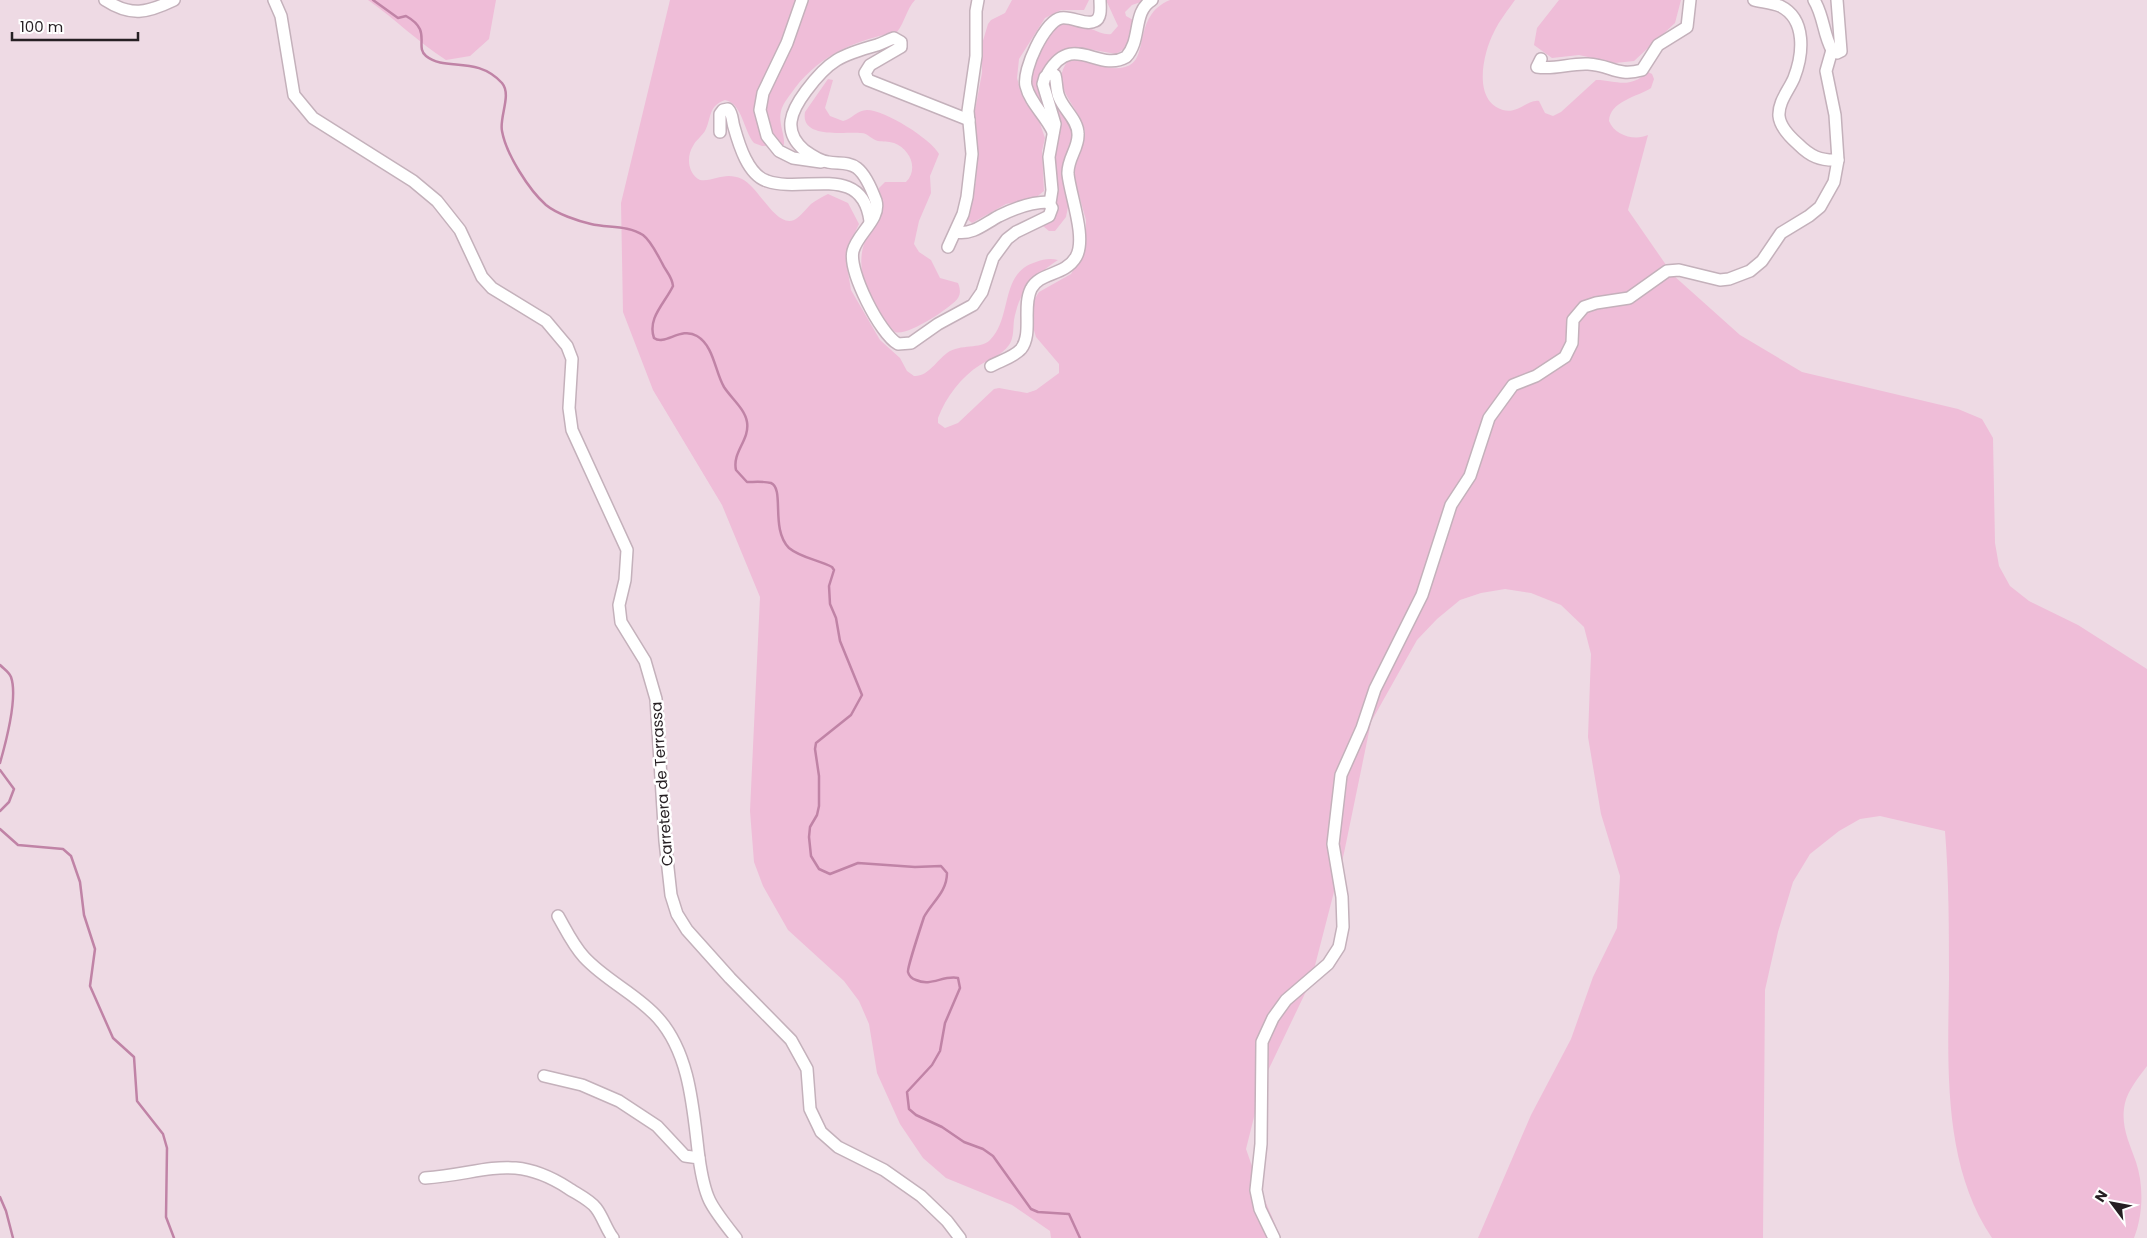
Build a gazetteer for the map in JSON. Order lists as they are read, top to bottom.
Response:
{
  "streets": {
    "street": ["Carretera de Terrassa"]
  },
  "scale_bar": "100 m",
  "north": "top left"
}
